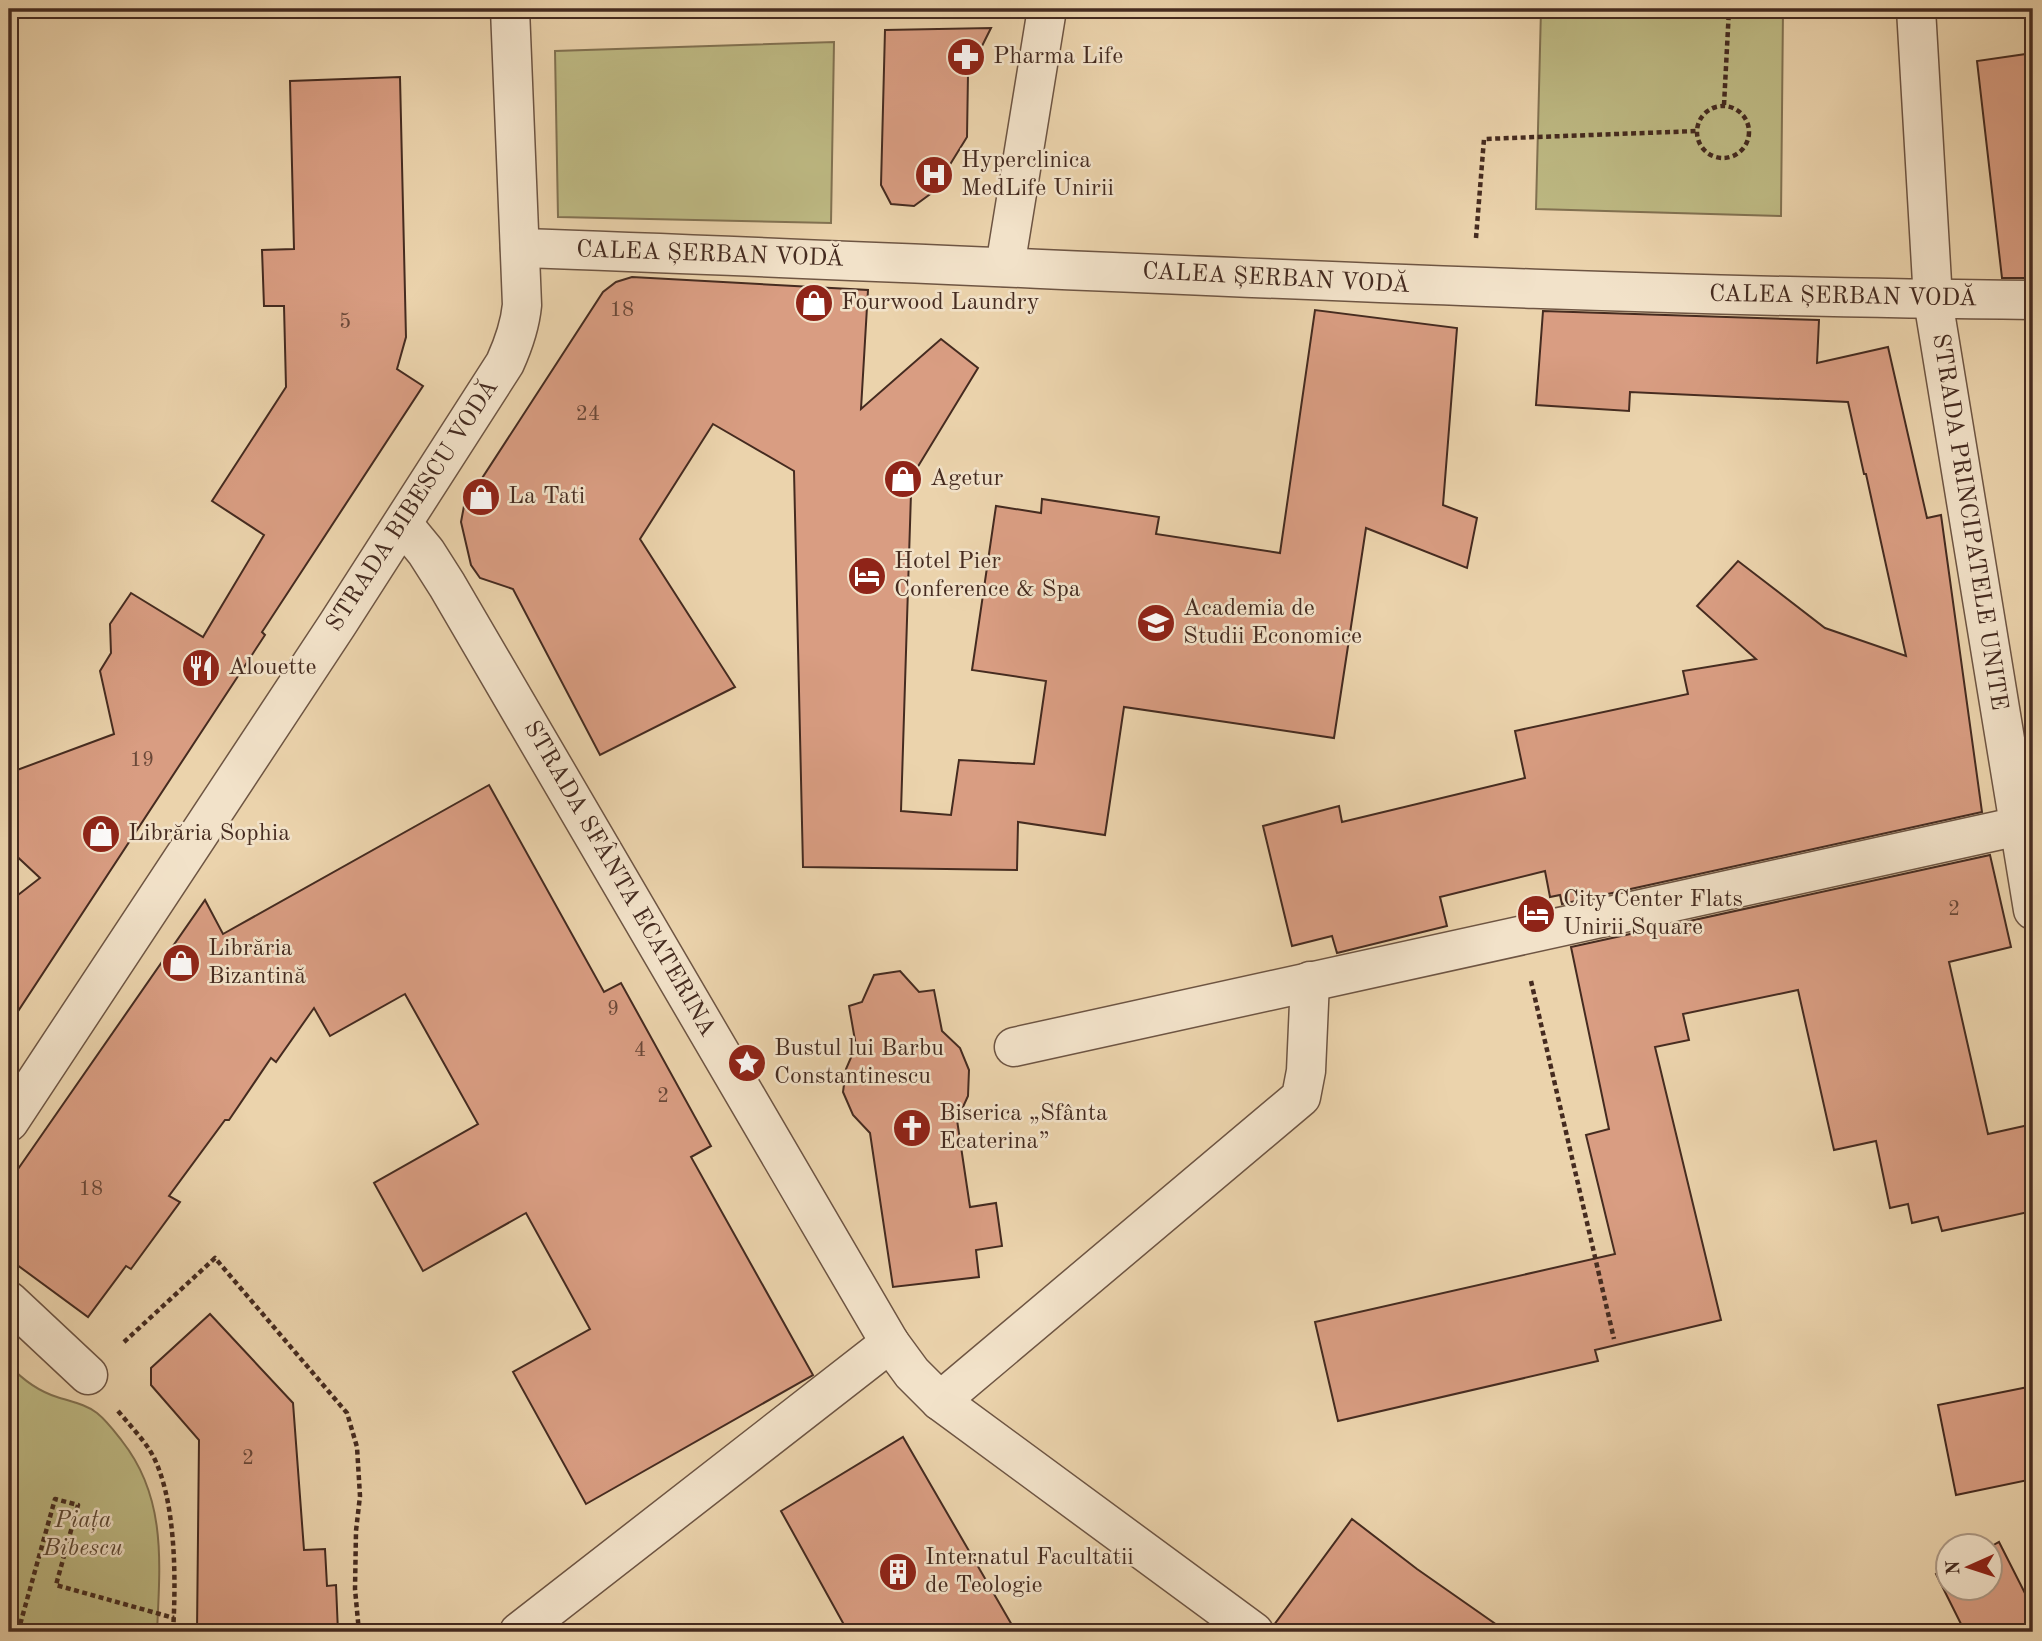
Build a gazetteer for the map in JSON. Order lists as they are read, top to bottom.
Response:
{
  "streets": {
    "street": [
      "CALEA ȘERBAN VODĂ",
      "STRADA BIBESCU VODĂ",
      "STRADA PRINCIPATELE UNITE",
      "STRADA SFÂNTA ECATERINA"
    ]
  },
  "crossings": [
    ["CALEA ȘERBAN VODĂ", "STRADA BIBESCU VODĂ"],
    ["CALEA ȘERBAN VODĂ", "STRADA PRINCIPATELE UNITE"],
    ["STRADA BIBESCU VODĂ", "STRADA SFÂNTA ECATERINA"]
  ],
  "parks": ["Piața Bibescu"],
  "places": {
    "pharmacy": ["Pharma Life"],
    "hospital": ["Hyperclinica MedLife Unirii"],
    "shop": [
      "Fourwood Laundry",
      "Agetur",
      "La Tati",
      "Librăria Sophia",
      "Librăria Bizantină"
    ],
    "hotel": ["Hotel Pier Conference & Spa", "City Center Flats Unirii Square"],
    "school or university": ["Academia de Studii Economice"],
    "restaurant": ["Alouette"],
    "place": ["Bustul lui Barbu Constantinescu"],
    "church": ["Biserica „Sfânta Ecaterina”"],
    "building": ["Internatul Facultatii de Teologie"]
  },
  "house_numbers": [
    "18",
    "5",
    "24",
    "19",
    "2",
    "9",
    "4",
    "2",
    "18",
    "2"
  ],
  "north": "left"
}
